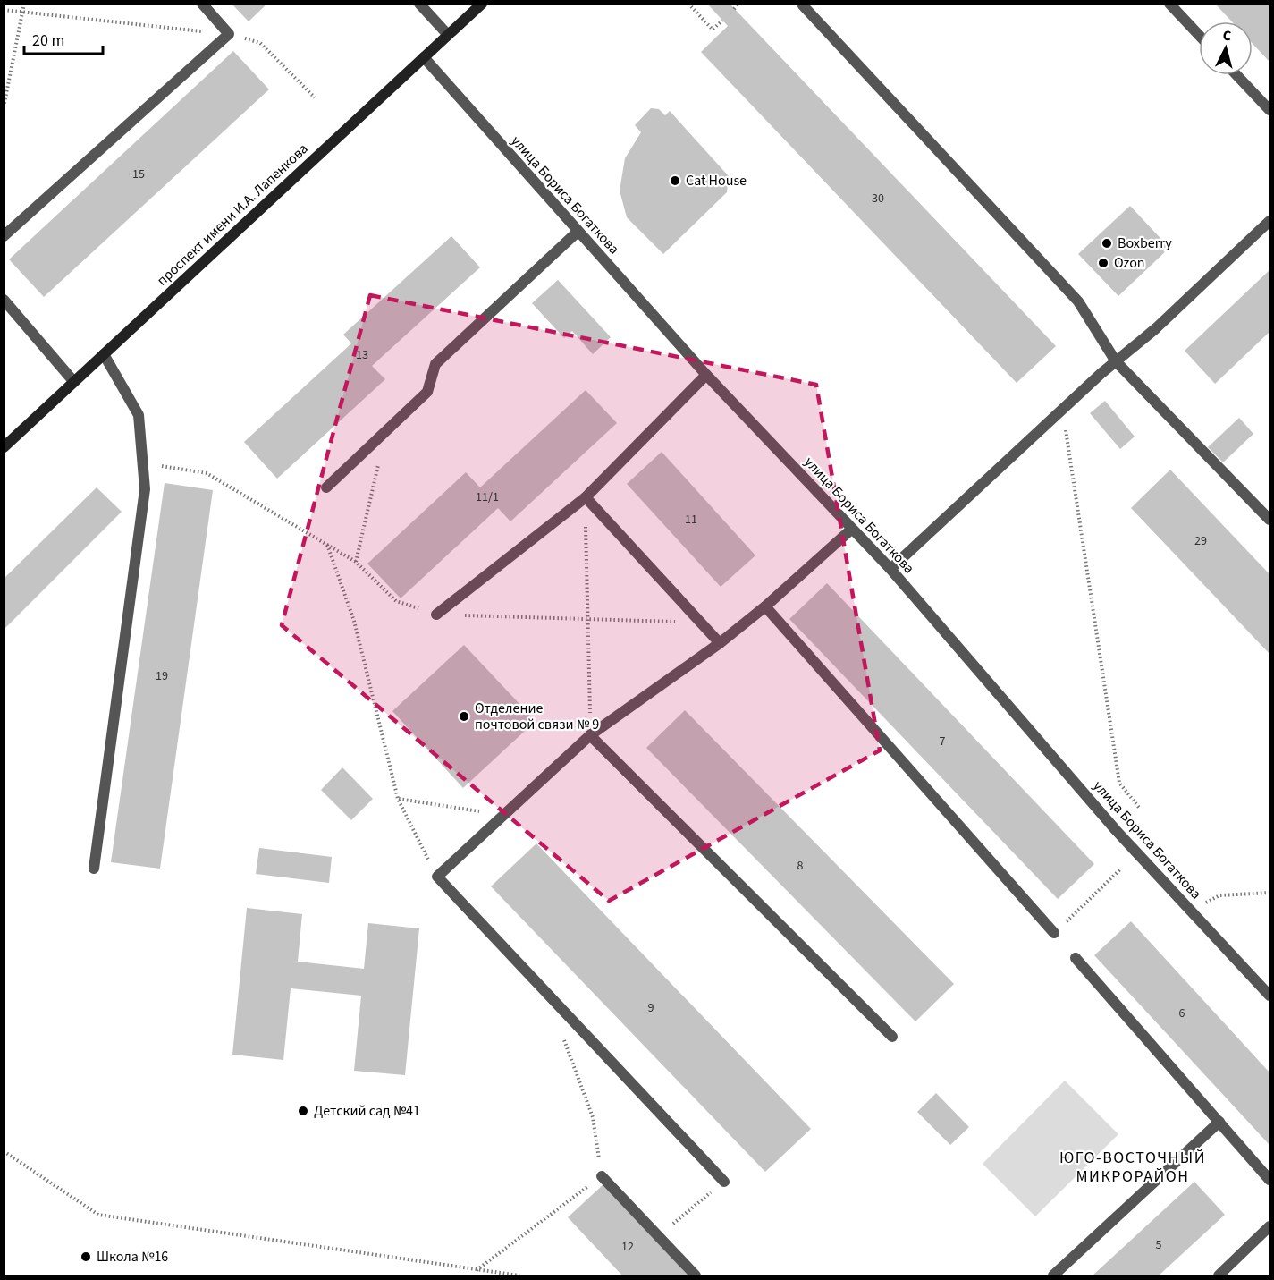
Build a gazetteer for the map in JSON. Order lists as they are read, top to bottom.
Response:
{
  "streets": {
    "main road": ["проспект имени И.А. Лапенкова"],
    "street": ["улица Бориса Богаткова"]
  },
  "crossings": [
    ["улица Бориса Богаткова", "проспект имени И.А. Лапенкова"]
  ],
  "districts": ["ЮГО-ВОСТОЧНЫЙ МИКРОРАЙОН"],
  "places": [
    "Cat House",
    "Boxberry",
    "Ozon",
    "Отделение почтовой связи № 9",
    "Детский сад №41",
    "Школа №16"
  ],
  "house_numbers": [
    "15",
    "30",
    "13",
    "11/1",
    "11",
    "29",
    "19",
    "7",
    "8",
    "9",
    "6",
    "5",
    "12"
  ],
  "scale_bar": "20 m",
  "north": "top"
}
